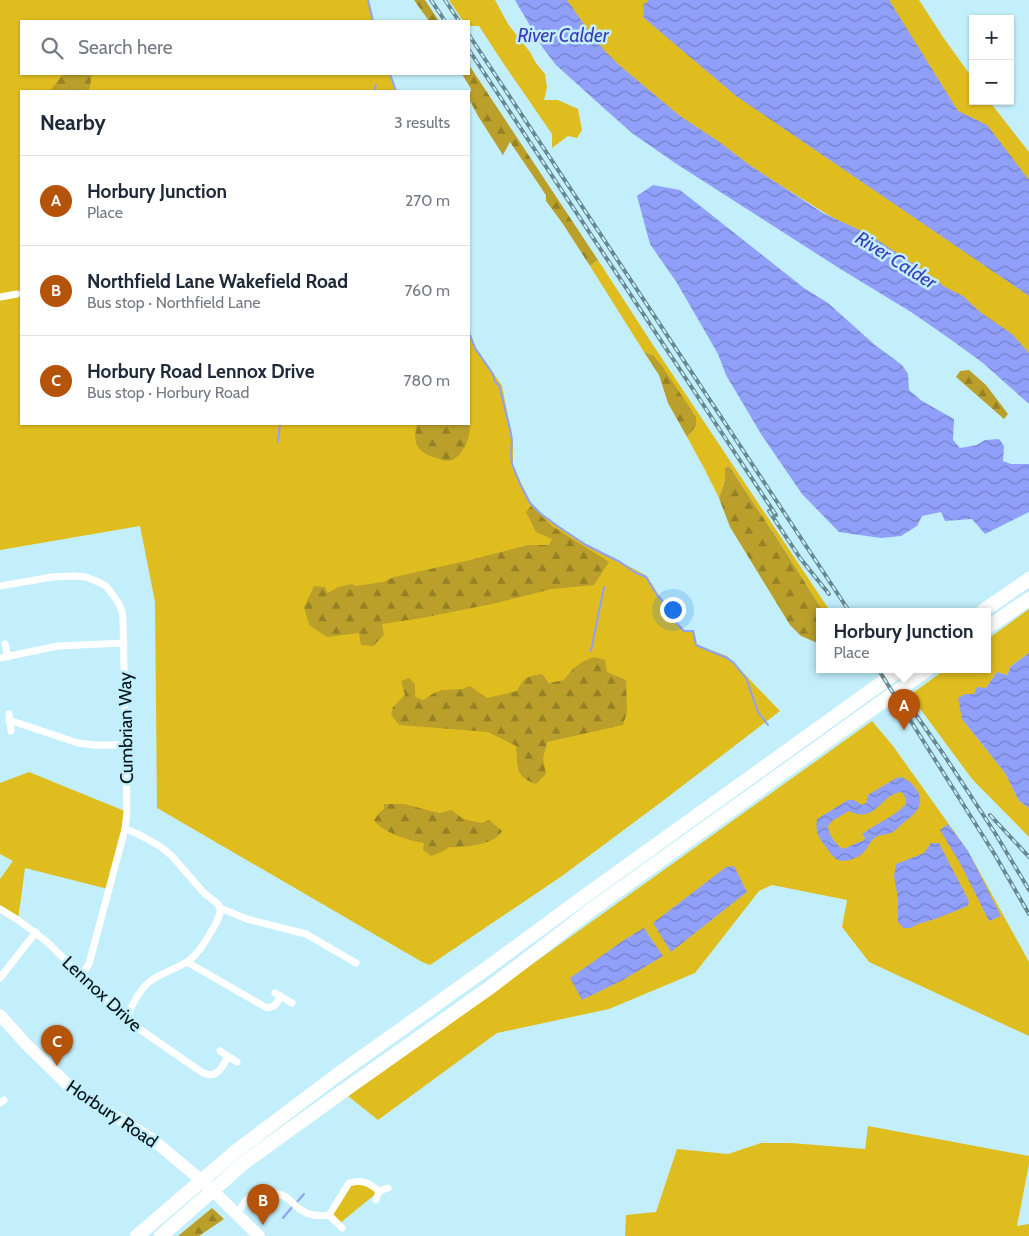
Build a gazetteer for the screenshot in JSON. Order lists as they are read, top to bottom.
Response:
{
  "streets": {
    "highway": ["Horbury Road"],
    "street": ["Cumbrian Way", "Lennox Drive"]
  },
  "crossings": [
    ["Cumbrian Way", "Lennox Drive"]
  ],
  "water": ["River Calder"],
  "page": {
    "map_buttons": ["+", "−"],
    "search": "Search here",
    "heading": ["Nearby", "3 results"],
    "list": [
      {
        "mark": "A",
        "name": "Horbury Junction",
        "note": "Place",
        "value": "270 m"
      },
      {
        "mark": "B",
        "name": "Northfield Lane Wakefield Road",
        "note": "Bus stop · Northfield Lane",
        "value": "760 m"
      },
      {
        "mark": "C",
        "name": "Horbury Road Lennox Drive",
        "note": "Bus stop · Horbury Road",
        "value": "780 m"
      }
    ],
    "popup": ["Horbury Junction", "Place"],
    "pins": ["A", "C", "B"]
  }
}
